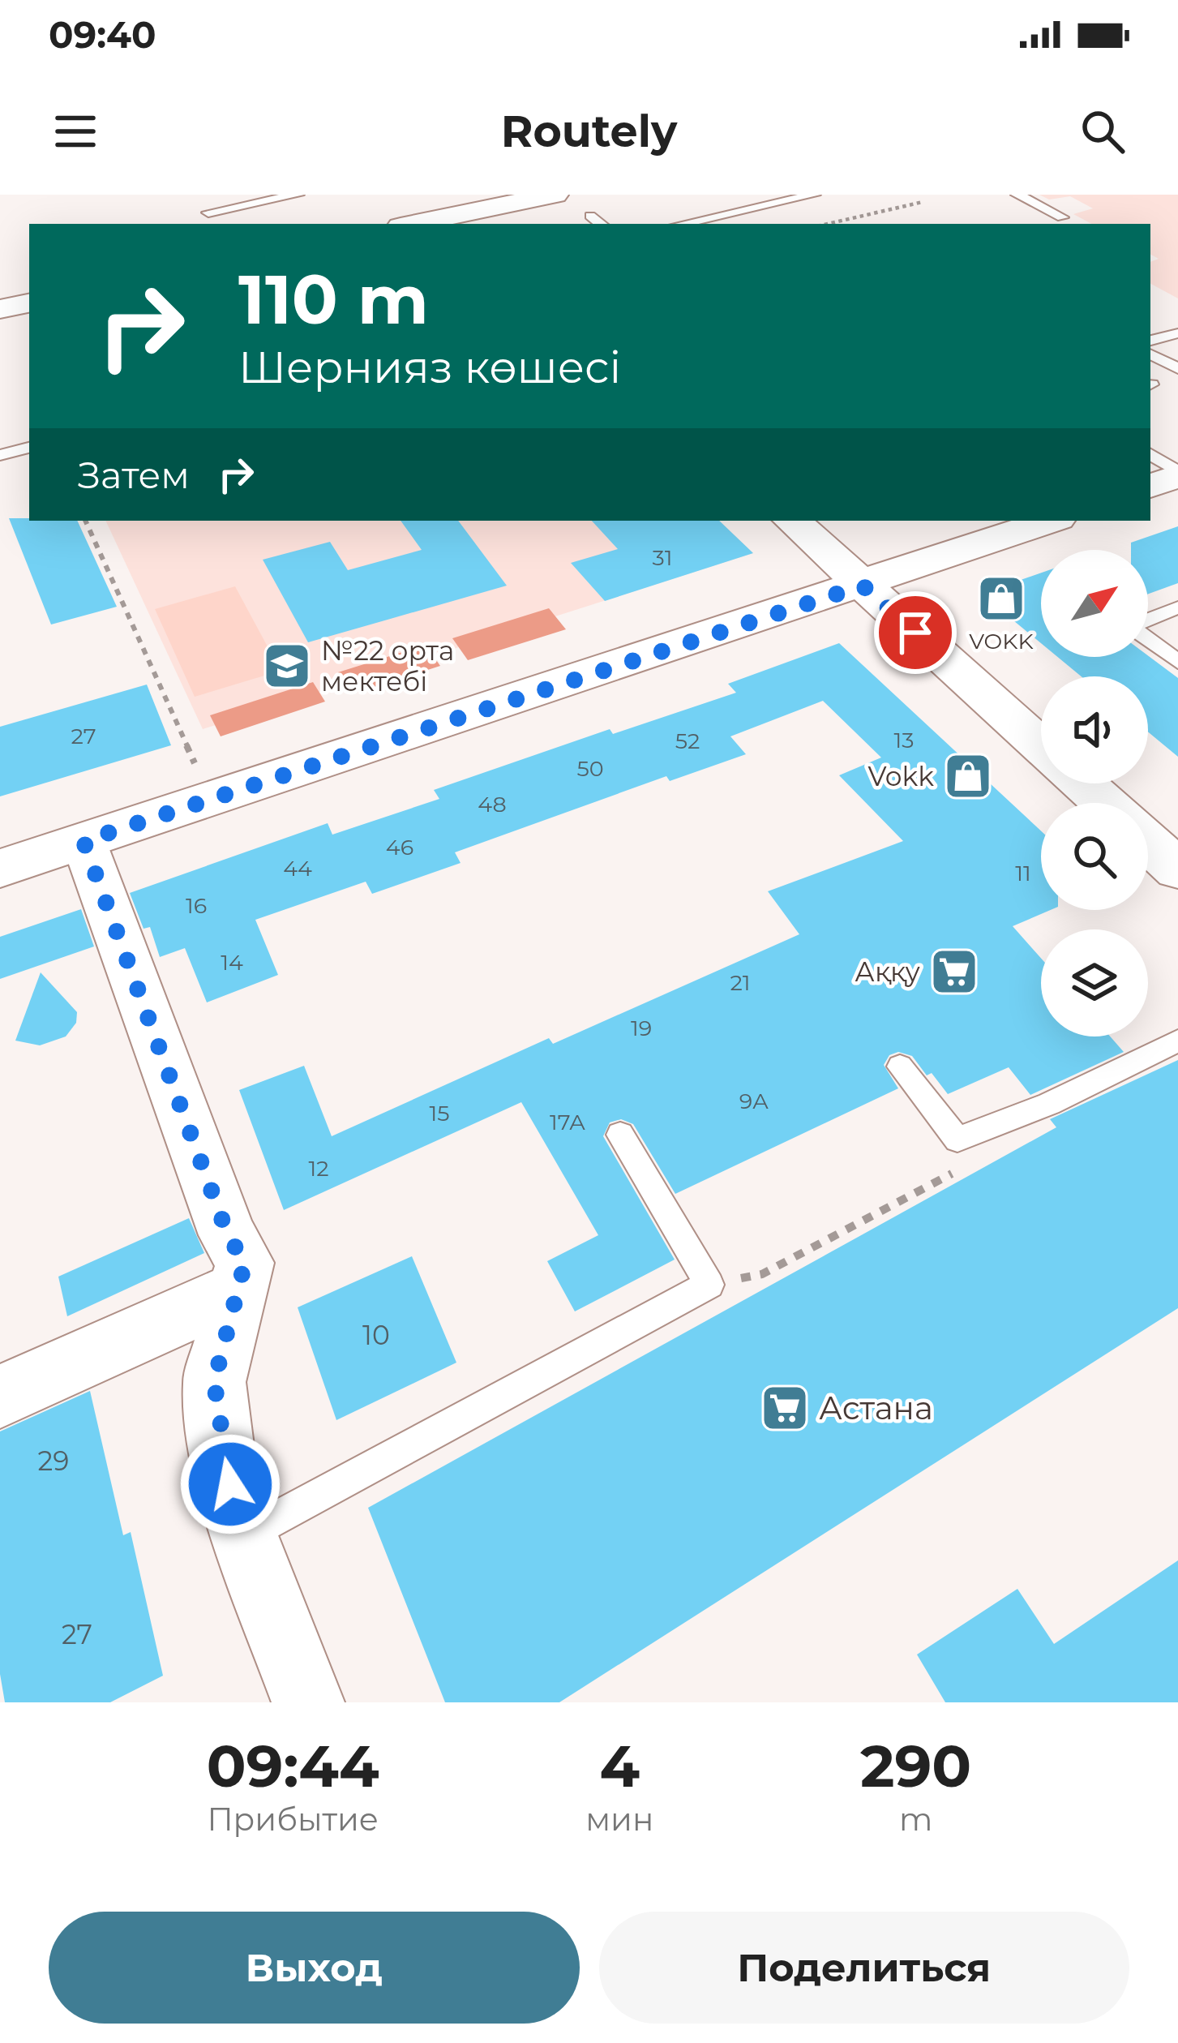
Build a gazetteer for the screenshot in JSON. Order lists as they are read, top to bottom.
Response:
{
  "places": {
    "shop": ["VOKK", "Vokk"],
    "school or university": ["№22 орта мектебі"],
    "supermarket": ["Аққу", "Астана"]
  },
  "house_numbers": [
    "31",
    "27",
    "13",
    "52",
    "50",
    "48",
    "46",
    "44",
    "11",
    "16",
    "14",
    "21",
    "19",
    "9А",
    "15",
    "17А",
    "12",
    "10",
    "29",
    "27"
  ],
  "north": "top right",
  "page": {
    "status": "09:40",
    "header": "Routely",
    "turn": ["110 m", "Шернияз көшесі"],
    "then": "Затем",
    "eta": [
      "09:44",
      "Прибытие",
      "4",
      "мин",
      "290",
      "m"
    ],
    "buttons": ["Выход", "Поделиться"]
  }
}
